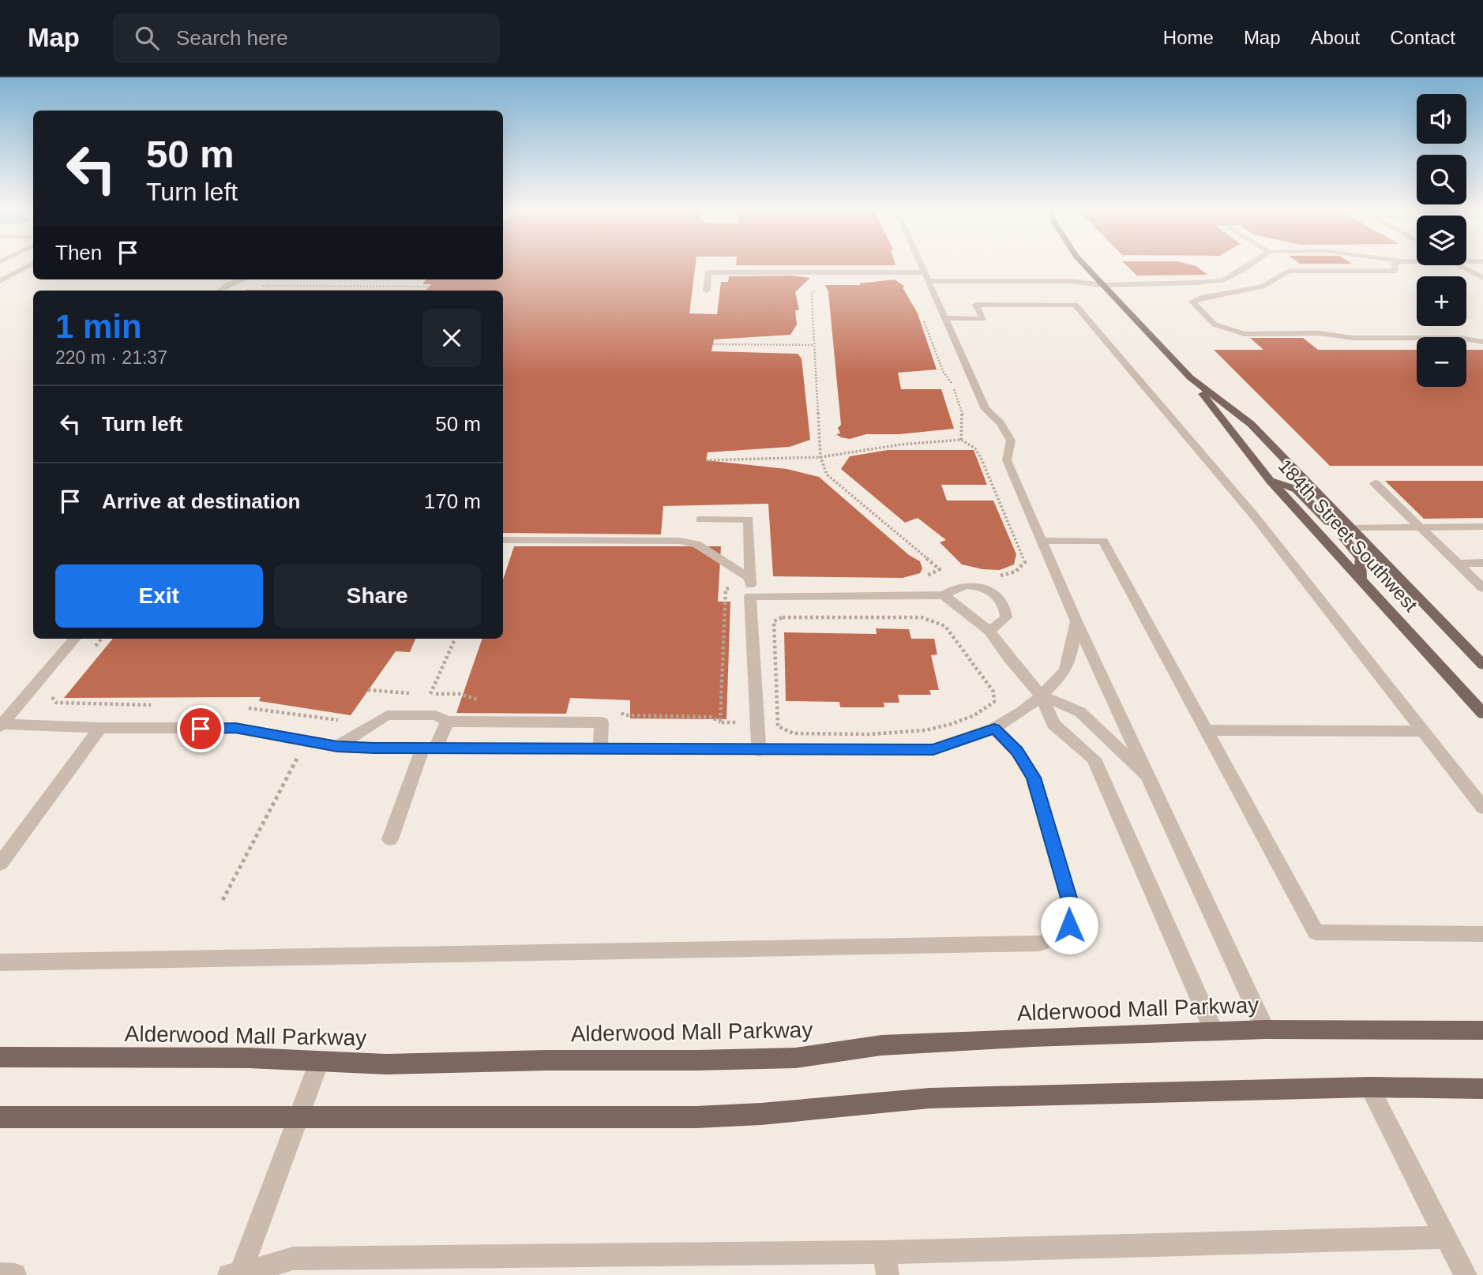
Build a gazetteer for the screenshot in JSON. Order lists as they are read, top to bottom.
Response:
{
  "streets": {
    "main road": ["184th Street Southwest", "Alderwood Mall Parkway"]
  },
  "page": {
    "header": "Map",
    "search": "Search here",
    "nav": [
      "Home",
      "Map",
      "About",
      "Contact"
    ],
    "map_buttons": ["+", "−"],
    "turn": ["50 m", "Turn left"],
    "then": "Then",
    "heading": ["1 min", "220 m · 21:37"],
    "list": [
      {
        "name": "Turn left",
        "value": "50 m"
      },
      {
        "name": "Arrive at destination",
        "value": "170 m"
      }
    ],
    "buttons": ["Exit", "Share"]
  }
}
